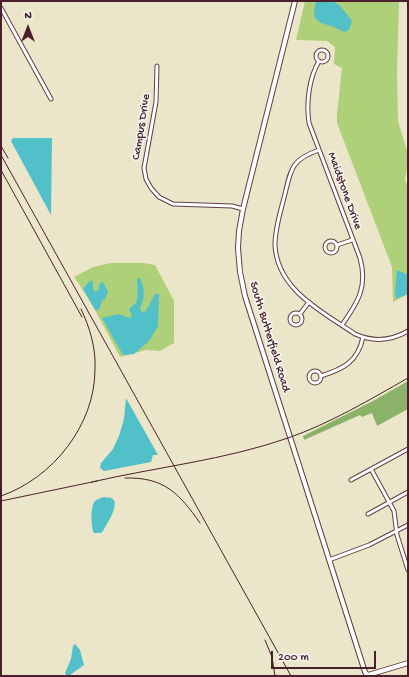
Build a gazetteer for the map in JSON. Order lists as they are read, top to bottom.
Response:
{
  "streets": {
    "main road": ["South Butterfield Road"],
    "street": ["Campus Drive", "Maidstone Drive"]
  },
  "crossings": [
    ["Campus Drive", "South Butterfield Road"]
  ],
  "scale_bar": "200 m",
  "north": "top"
}
